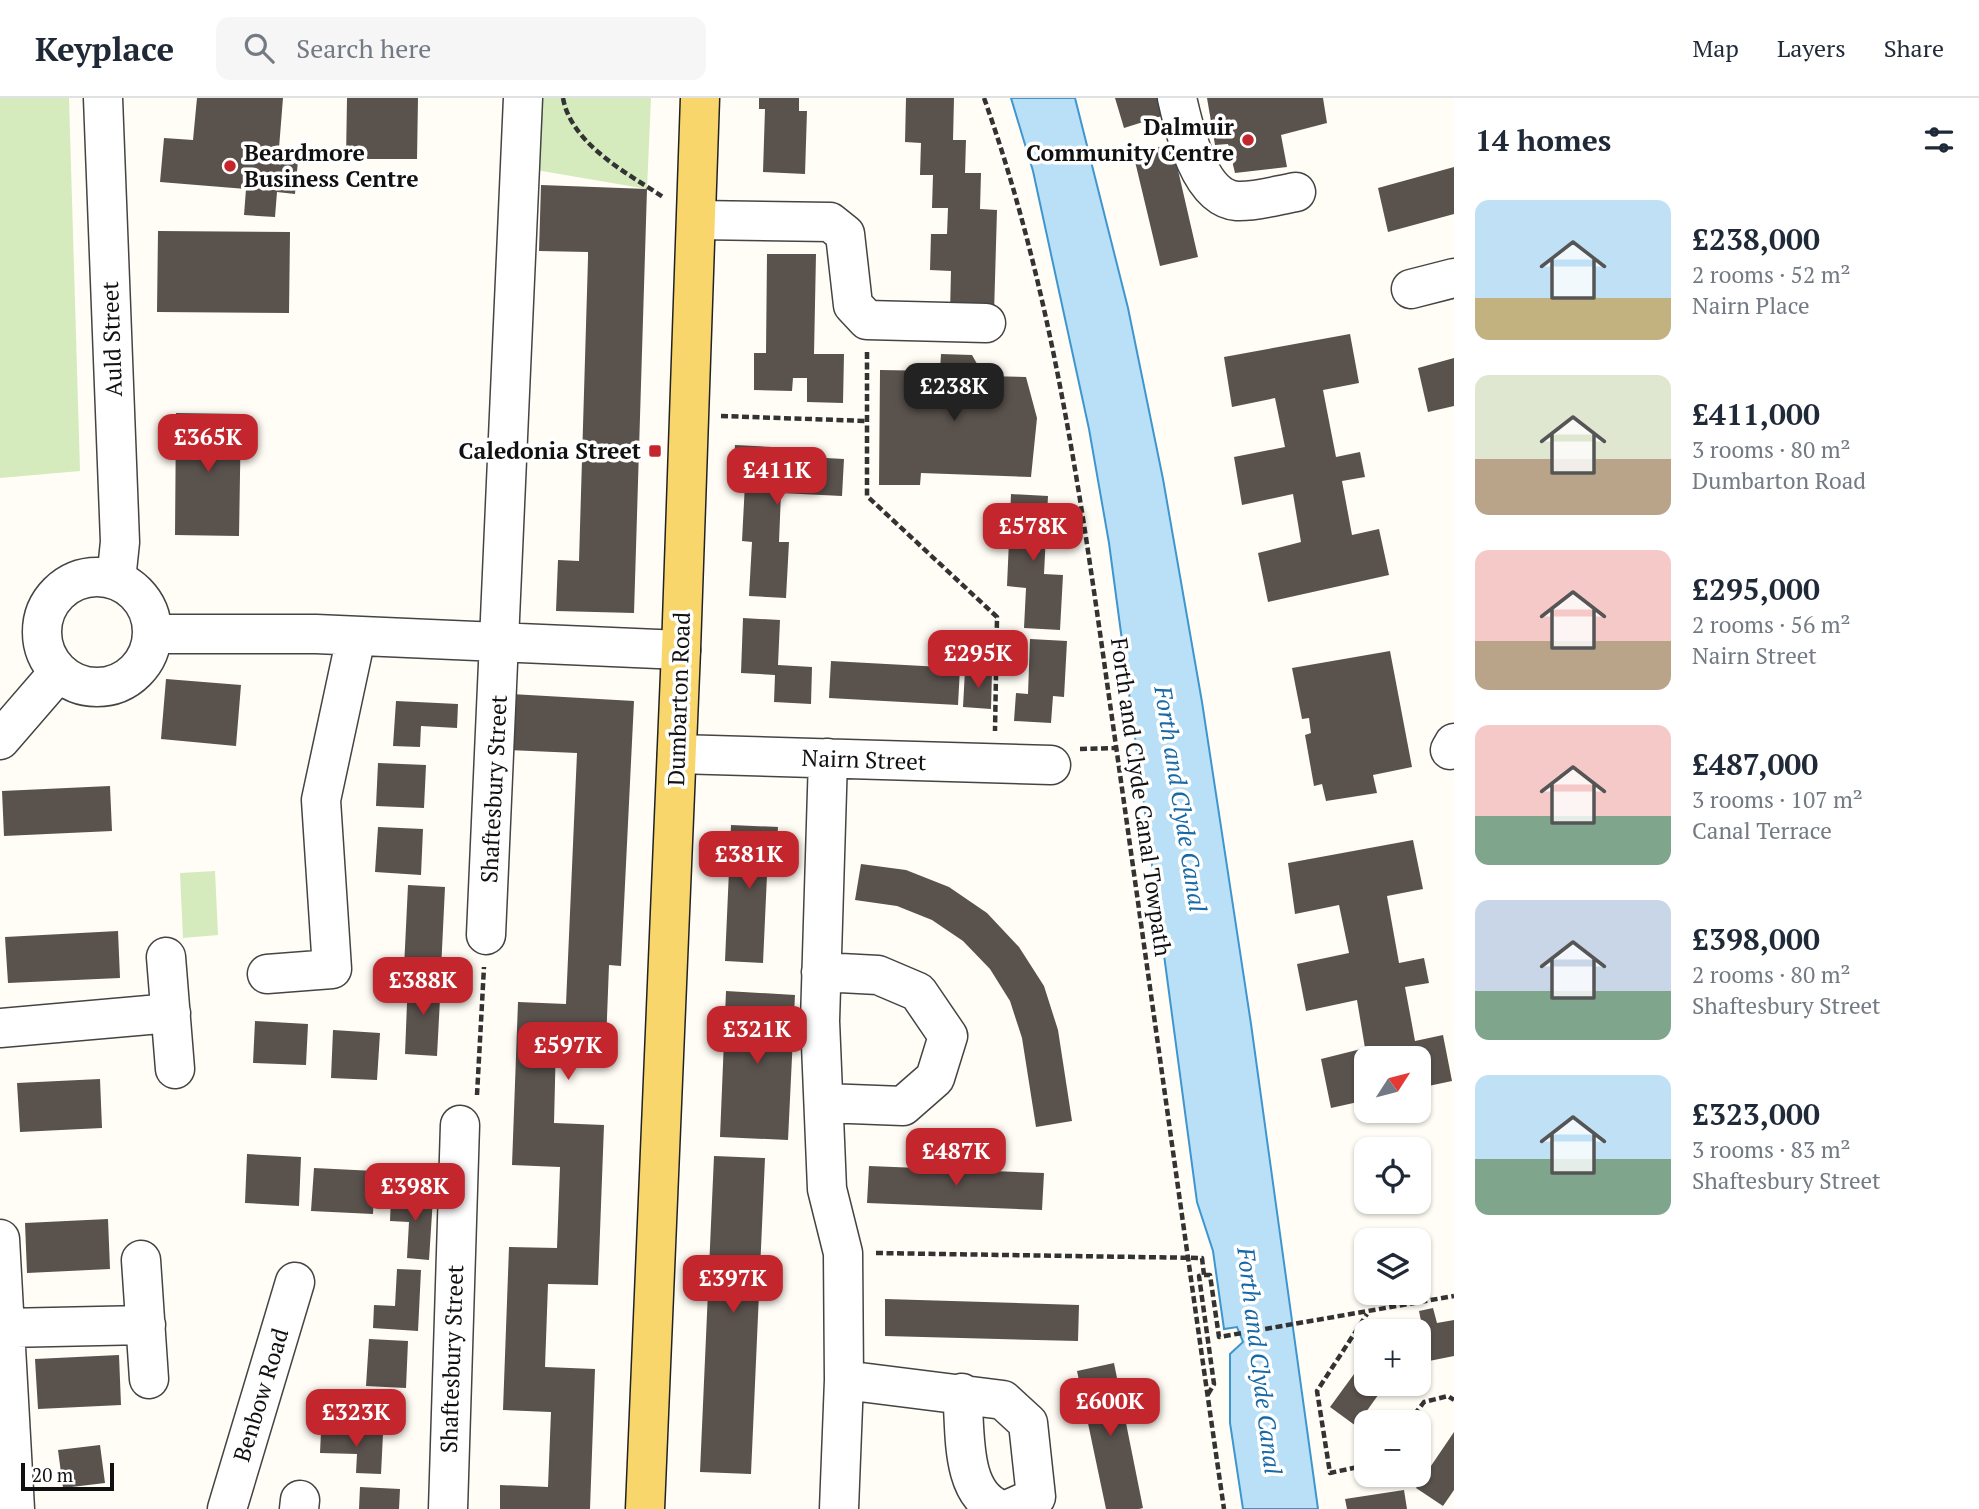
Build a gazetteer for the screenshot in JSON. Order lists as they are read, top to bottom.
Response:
{
  "streets": {
    "main road": ["Dumbarton Road"],
    "street": [
      "Auld Street",
      "Nairn Street",
      "Shaftesbury Street",
      "Benbow Road"
    ],
    "path": ["Forth and Clyde Canal Towpath"]
  },
  "crossings": [
    ["Dumbarton Road", "Nairn Street"]
  ],
  "water": ["Forth and Clyde Canal"],
  "places": {
    "other": ["Dalmuir Community Centre", "Beardmore Business Centre"],
    "transit": ["Caledonia Street"]
  },
  "scale_bar": "20 m",
  "north": "top right",
  "page": {
    "header": "Keyplace",
    "search": "Search here",
    "nav": ["Map", "Layers", "Share"],
    "heading": "14 homes",
    "list": [
      {
        "name": "£238,000",
        "note": "2 rooms · 52 m² · Nairn Place"
      },
      {
        "name": "£411,000",
        "note": "3 rooms · 80 m² · Dumbarton Road"
      },
      {
        "name": "£295,000",
        "note": "2 rooms · 56 m² · Nairn Street"
      },
      {
        "name": "£487,000",
        "note": "3 rooms · 107 m² · Canal Terrace"
      },
      {
        "name": "£398,000",
        "note": "2 rooms · 80 m² · Shaftesbury Street"
      },
      {
        "name": "£323,000",
        "note": "3 rooms · 83 m² · Shaftesbury Street"
      }
    ],
    "price": [
      "£238K",
      "£365K",
      "£411K",
      "£578K",
      "£295K",
      "£381K",
      "£388K",
      "£321K",
      "£597K",
      "£487K",
      "£398K",
      "£397K",
      "£600K",
      "£323K"
    ],
    "map_buttons": ["+", "−"],
    "scale": "20 m"
  }
}
